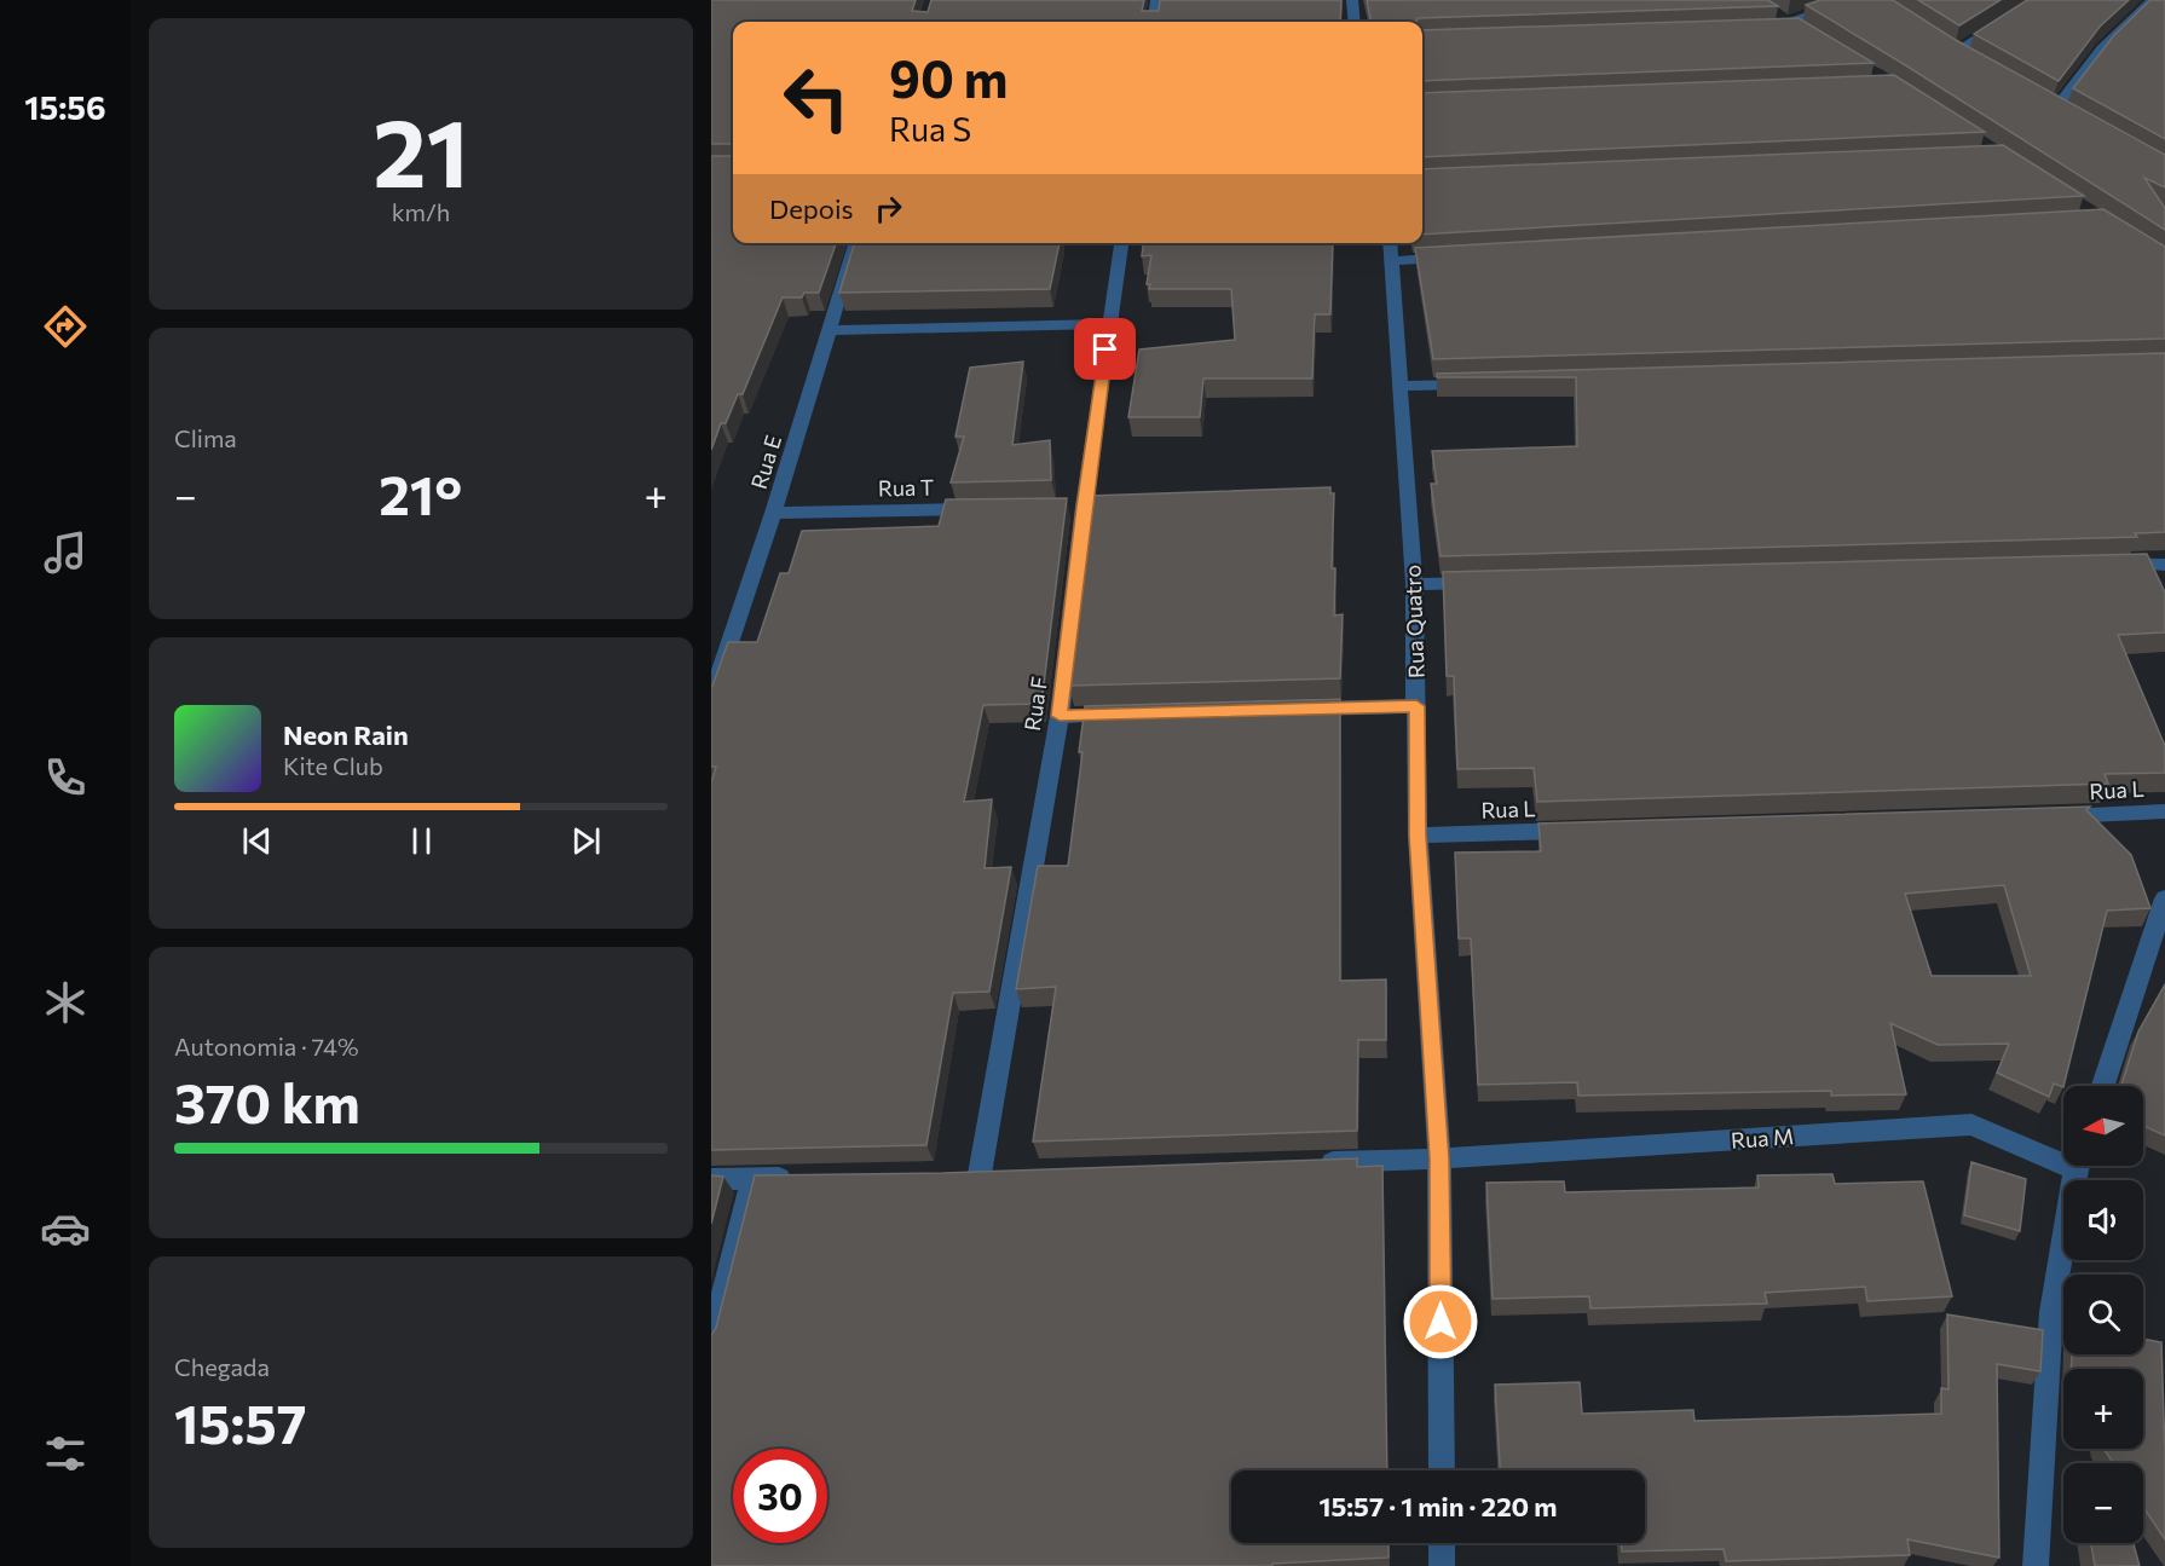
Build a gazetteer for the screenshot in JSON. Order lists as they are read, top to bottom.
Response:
{
  "streets": {
    "street": [
      "Rua E",
      "Rua T",
      "Rua Quatro",
      "Rua F",
      "Rua L",
      "Rua M"
    ]
  },
  "crossings": [
    ["Rua E", "Rua T"],
    ["Rua Quatro", "Rua L"],
    ["Rua Quatro", "Rua M"]
  ],
  "north": "left",
  "page": {
    "tabs": "15:56",
    "tile": [
      ["21", "km/h"],
      "Clima",
      ["Autonomia · 74%", "370 km"],
      ["Chegada", "15:57"]
    ],
    "turn": ["90 m", "Rua S"],
    "then": "Depois",
    "heat": ["−", "21°", "+"],
    "song": ["Neon Rain", "Kite Club"],
    "map_buttons": ["+", "−"],
    "limit": "30",
    "trip": "15:57 · 1 min · 220 m"
  }
}
